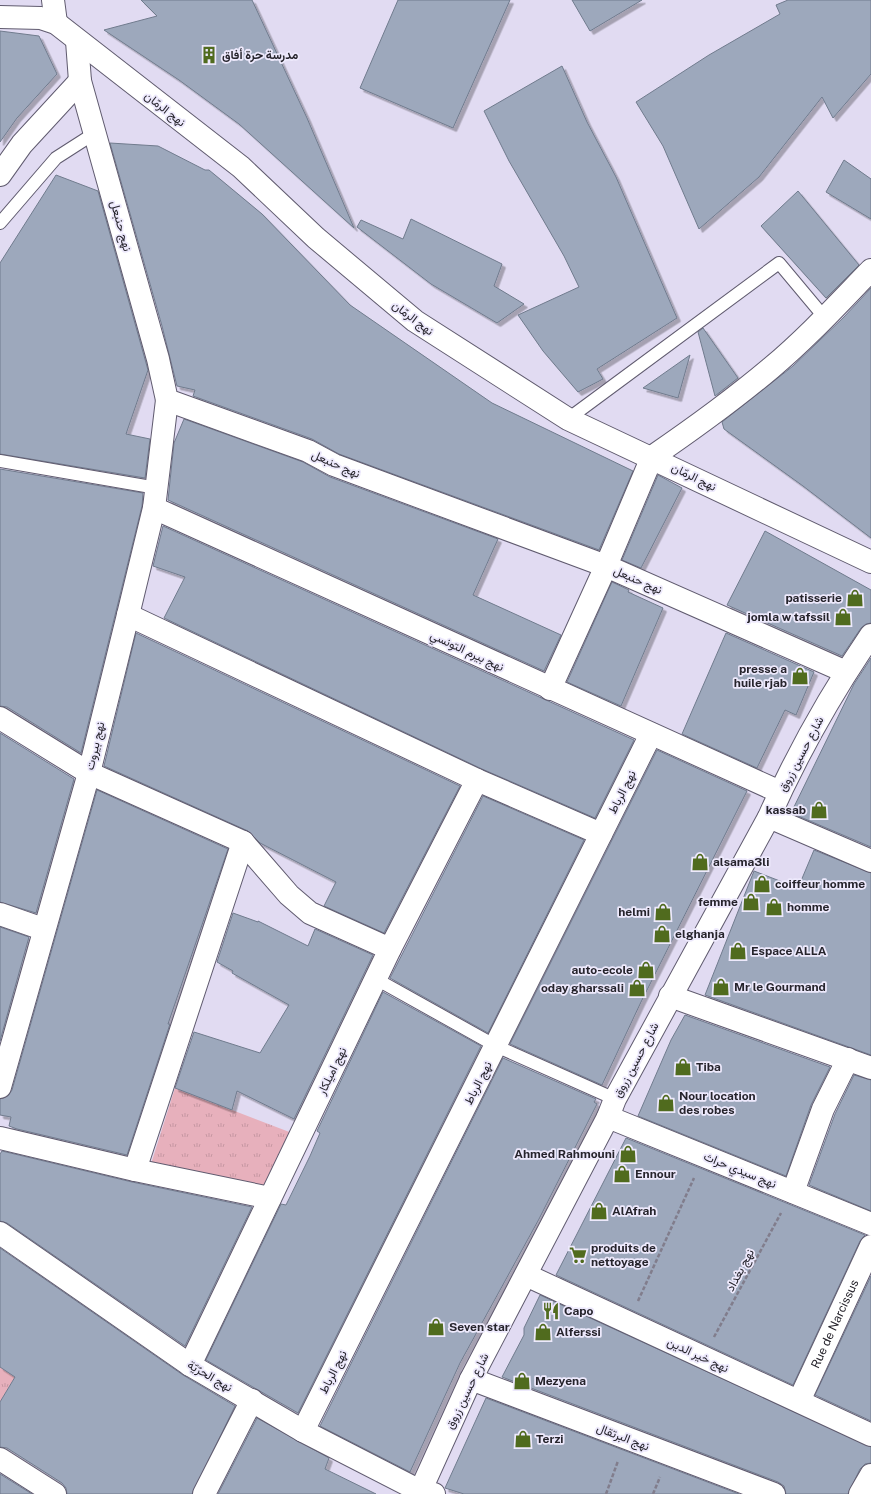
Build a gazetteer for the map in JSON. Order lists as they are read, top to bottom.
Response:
{
  "streets": {
    "street": [
      "نهج الرمّان",
      "نهج حنبعل",
      "نهج بيرم التونسي",
      "نهج بيروت",
      "شارع حسين زروق",
      "نهج الرباط",
      "نهج اميلكار",
      "نهج سيدي حراث",
      "Rue de Narcissus",
      "نهج خير الدين",
      "نهج الحرّيّة",
      "نهج البرتقال"
    ],
    "path": ["نهج بغداد"]
  },
  "crossings": [
    ["نهج الرمّان", "نهج حنبعل"],
    ["نهج حنبعل", "نهج بيروت"],
    ["نهج حنبعل", "شارع حسين زروق"],
    ["نهج بيرم التونسي", "نهج بيروت"],
    ["نهج بيرم التونسي", "شارع حسين زروق"],
    ["نهج بيرم التونسي", "نهج الرباط"],
    ["شارع حسين زروق", "نهج سيدي حراث"],
    ["شارع حسين زروق", "نهج خير الدين"],
    ["شارع حسين زروق", "نهج الحرّيّة"],
    ["شارع حسين زروق", "نهج البرتقال"],
    ["نهج الرباط", "نهج الحرّيّة"],
    ["نهج اميلكار", "نهج الحرّيّة"],
    ["نهج سيدي حراث", "نهج بغداد"],
    ["نهج بغداد", "نهج خير الدين"],
    ["Rue de Narcissus", "نهج خير الدين"]
  ],
  "places": {
    "building": ["مدرسة حرة أفاق"],
    "shop": [
      "patisserie",
      "jomla w tafssil",
      "presse a huile rjab",
      "kassab",
      "alsama3li",
      "coiffeur homme",
      "femme",
      "homme",
      "helmi",
      "elghanja",
      "Espace ALLA",
      "auto-ecole",
      "Mr le Gourmand",
      "oday gharssali",
      "Tiba",
      "Nour location des robes",
      "Ahmed Rahmouni",
      "Ennour",
      "AlAfrah",
      "Seven star",
      "Alferssi",
      "Mezyena",
      "Terzi"
    ],
    "supermarket": ["produits de nettoyage"],
    "restaurant": ["Capo"]
  }
}
